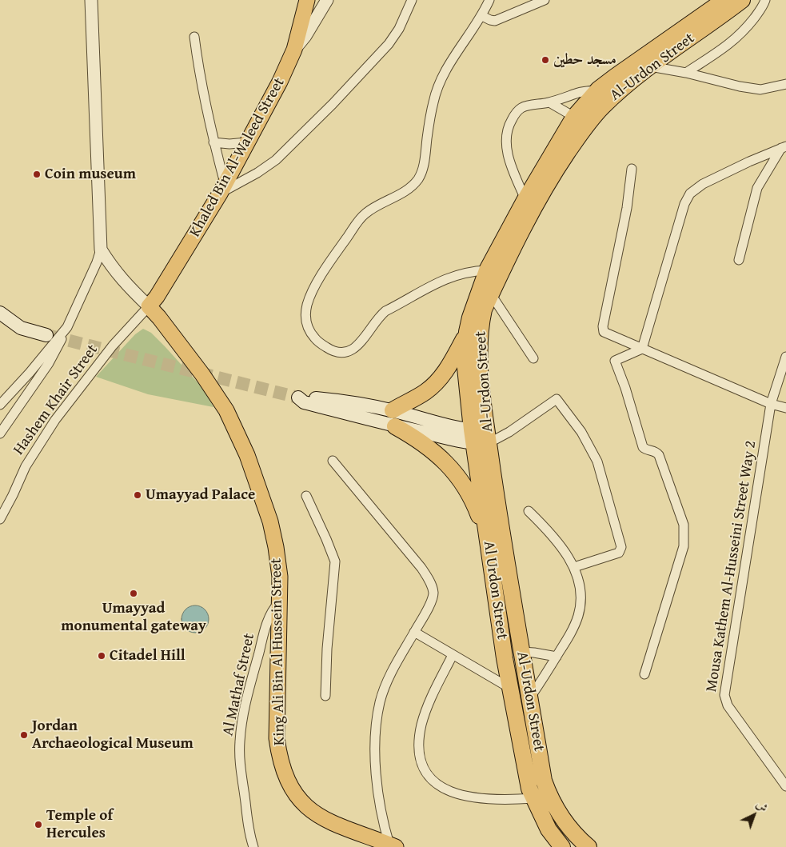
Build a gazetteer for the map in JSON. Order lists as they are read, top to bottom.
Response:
{
  "streets": {
    "highway": ["Al-Urdon Street", "Al Urdon Street"],
    "main road": ["Khaled Bin Al-Waleed Street", "King Ali Bin Al Hussein Street"],
    "street": ["Hashem Khair Street", "Mousa Kathem Al-Husseini Street Way 2", "Al Mathaf Street"]
  },
  "crossings": [
    ["Al-Urdon Street", "Al Urdon Street"],
    ["Khaled Bin Al-Waleed Street", "Hashem Khair Street"],
    ["Khaled Bin Al-Waleed Street", "King Ali Bin Al Hussein Street"],
    ["Hashem Khair Street", "King Ali Bin Al Hussein Street"],
    ["King Ali Bin Al Hussein Street", "Al Mathaf Street"]
  ],
  "places": [
    "مسجد حطين",
    "Coin museum",
    "Umayyad Palace",
    "Umayyad monumental gateway",
    "Citadel Hill",
    "Jordan Archaeological Museum",
    "Temple of Hercules"
  ],
  "north": "top right"
}
